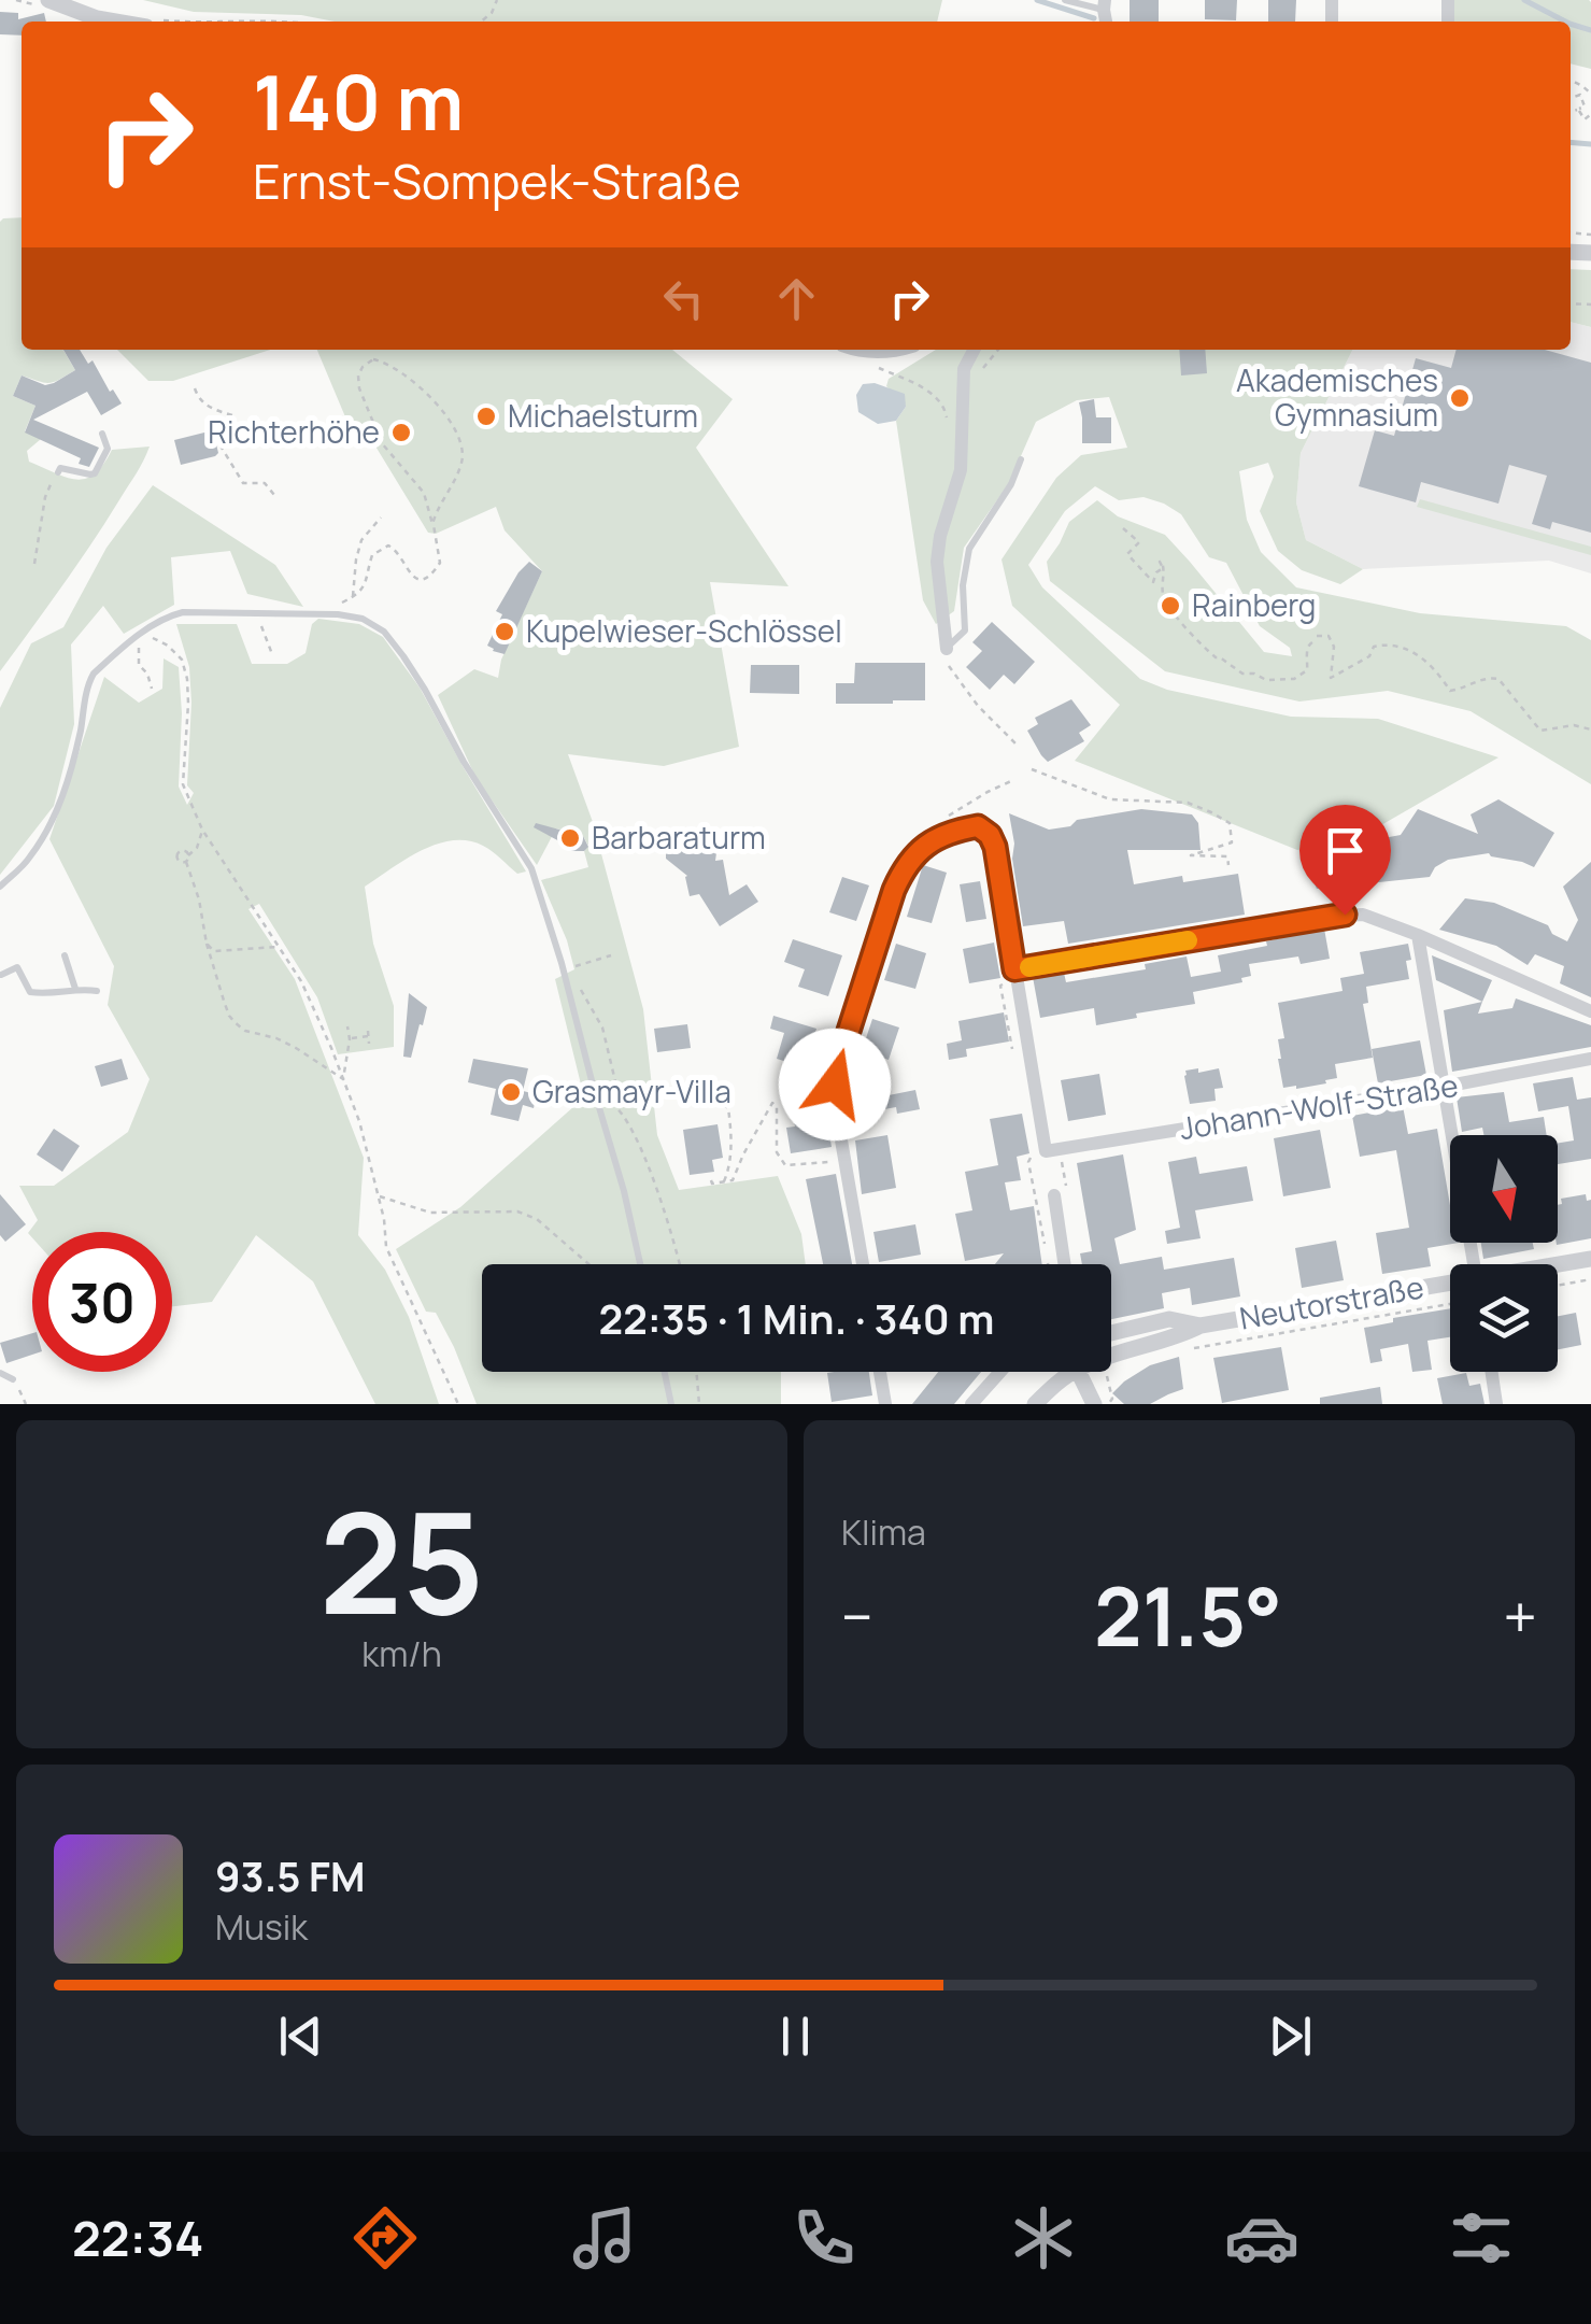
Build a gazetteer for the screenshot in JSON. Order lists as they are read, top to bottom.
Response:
{
  "streets": {
    "street": ["Johann-Wolf-Straße", "Neutorstraße"]
  },
  "places": [
    "Akademisches Gymnasium",
    "Michaelsturm",
    "Richterhöhe",
    "Rainberg",
    "Kupelwieser-Schlössel",
    "Barbaraturm",
    "Grasmayr-Villa"
  ],
  "north": "bottom",
  "page": {
    "turn": ["140 m", "Ernst-Sompek-Straße"],
    "limit": "30",
    "trip": "22:35 · 1 Min. · 340 m",
    "tile": [
      ["25", "km/h"],
      "Klima"
    ],
    "heat": ["−", "21.5°", "+"],
    "song": ["93.5 FM", "Musik"],
    "tabs": "22:34"
  }
}
